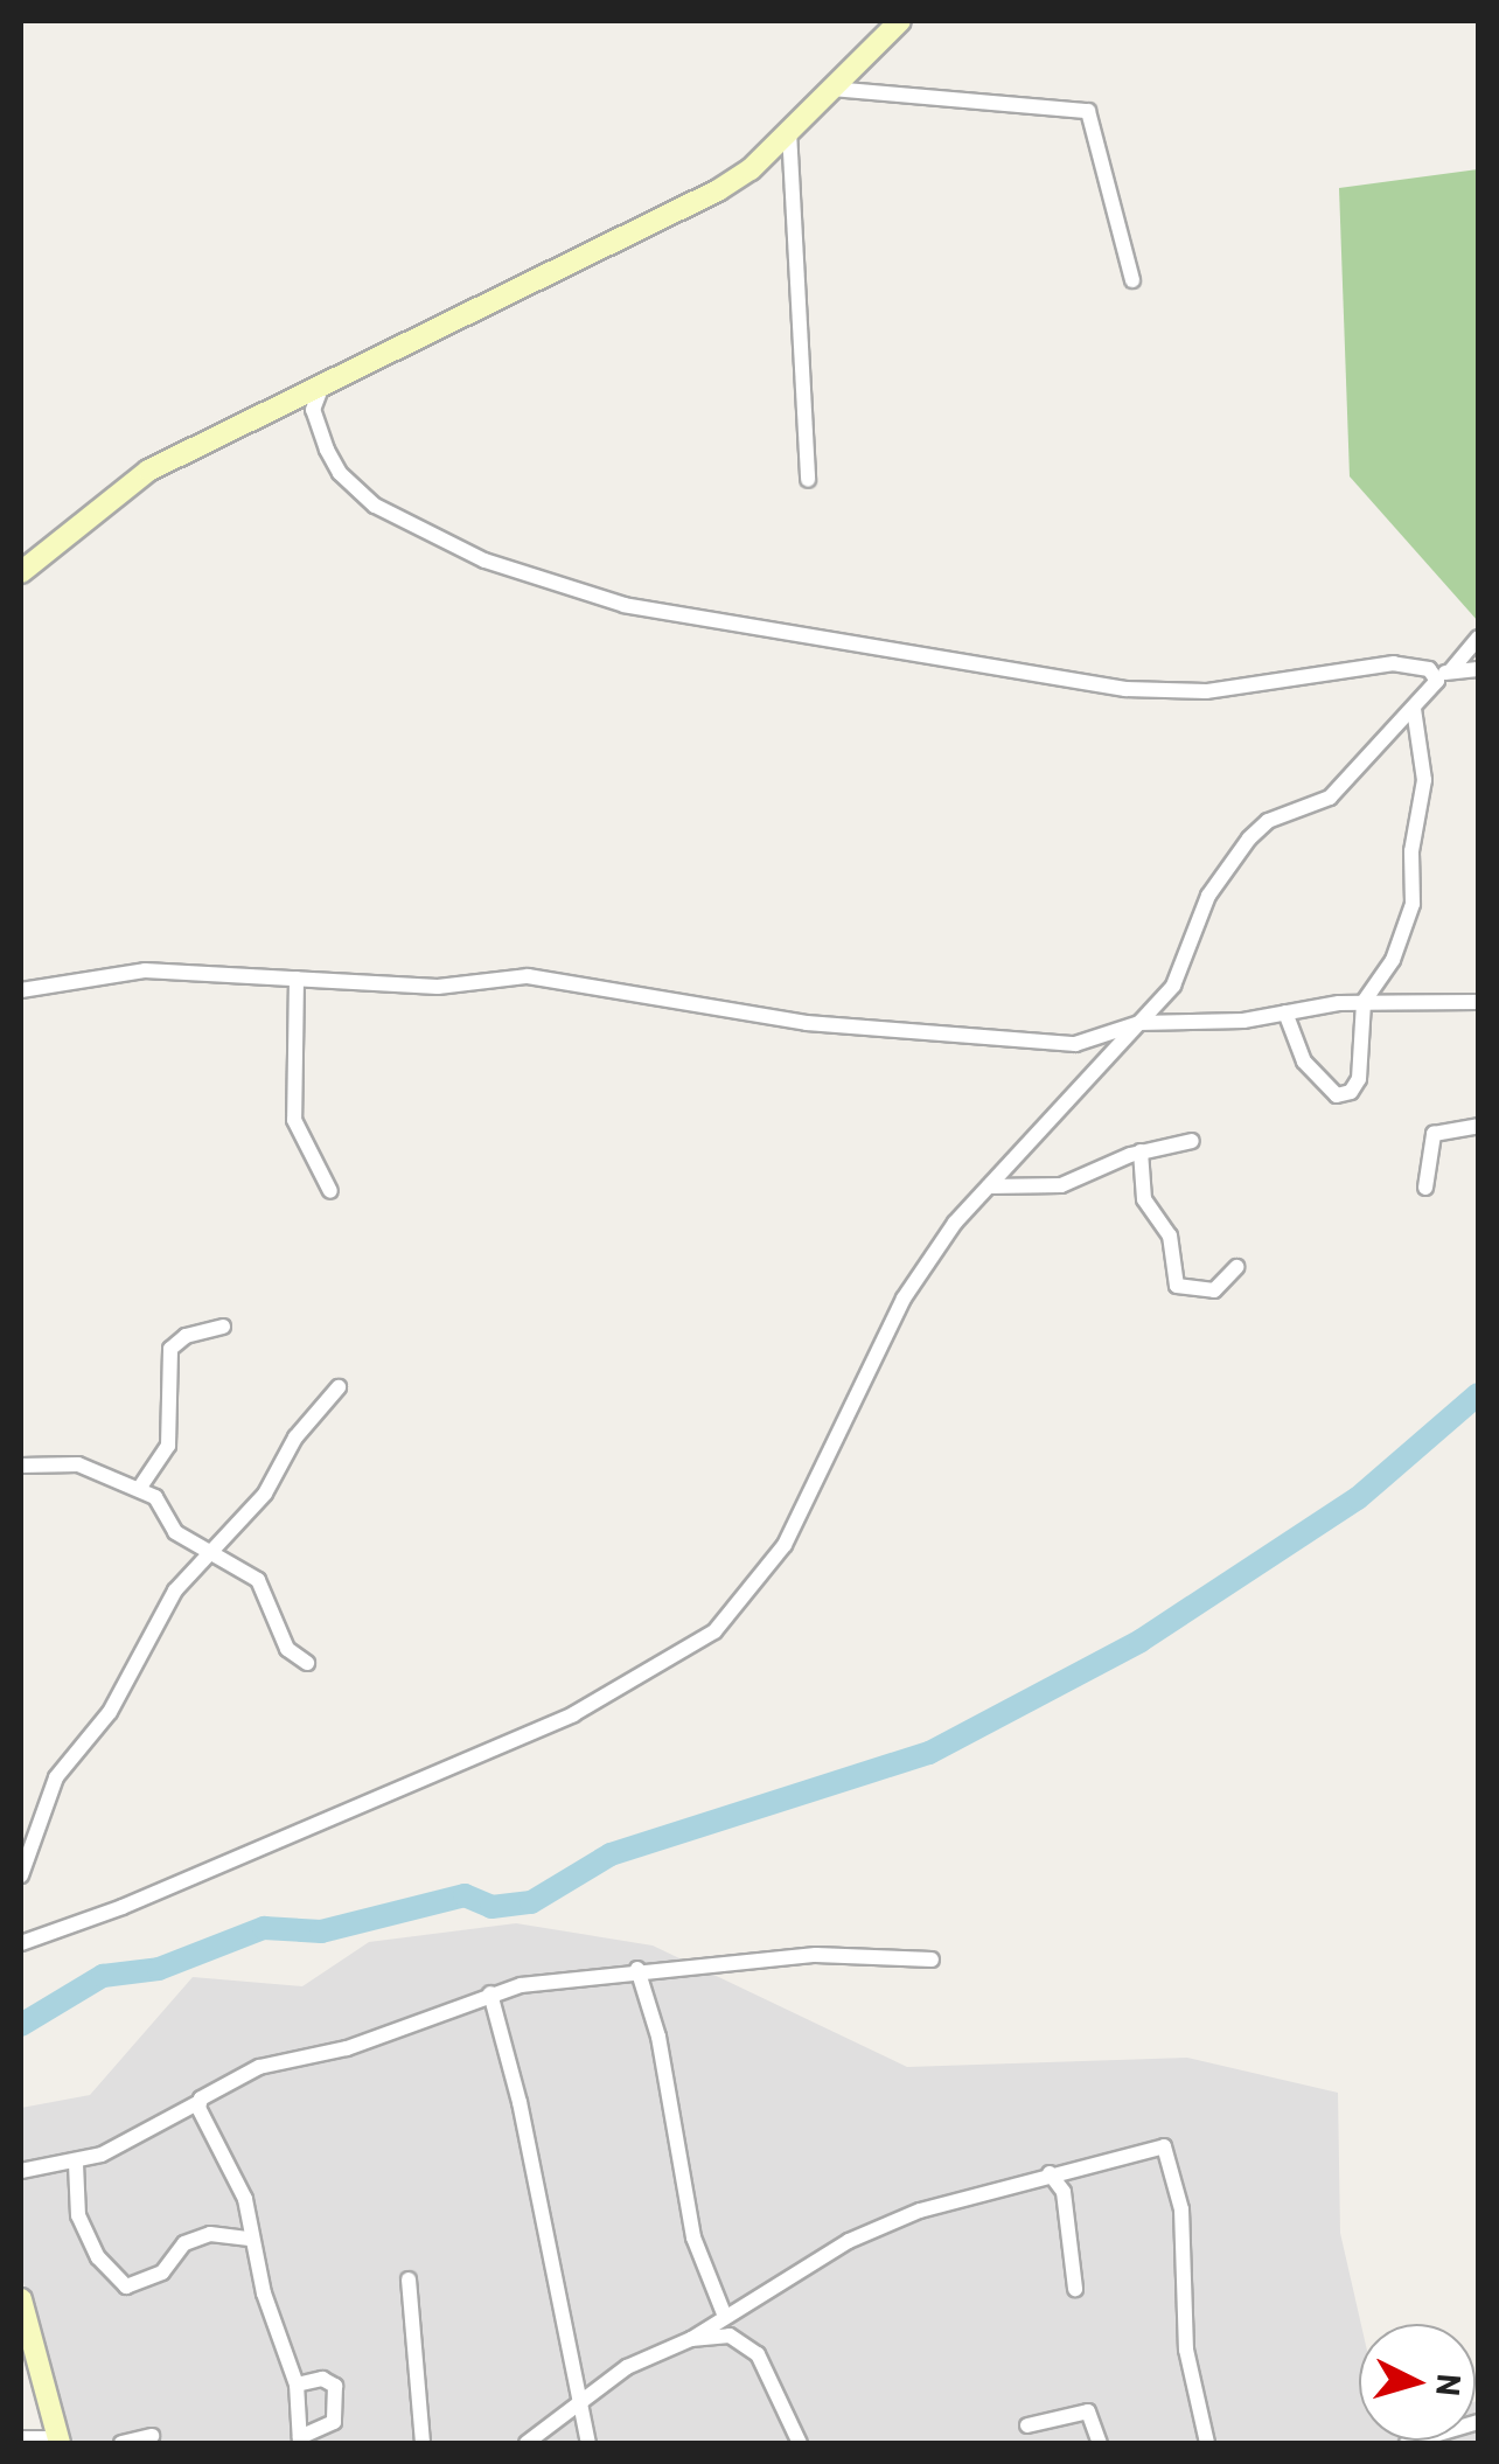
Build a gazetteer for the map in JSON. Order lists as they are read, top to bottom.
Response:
{
  "north": "right"
}
